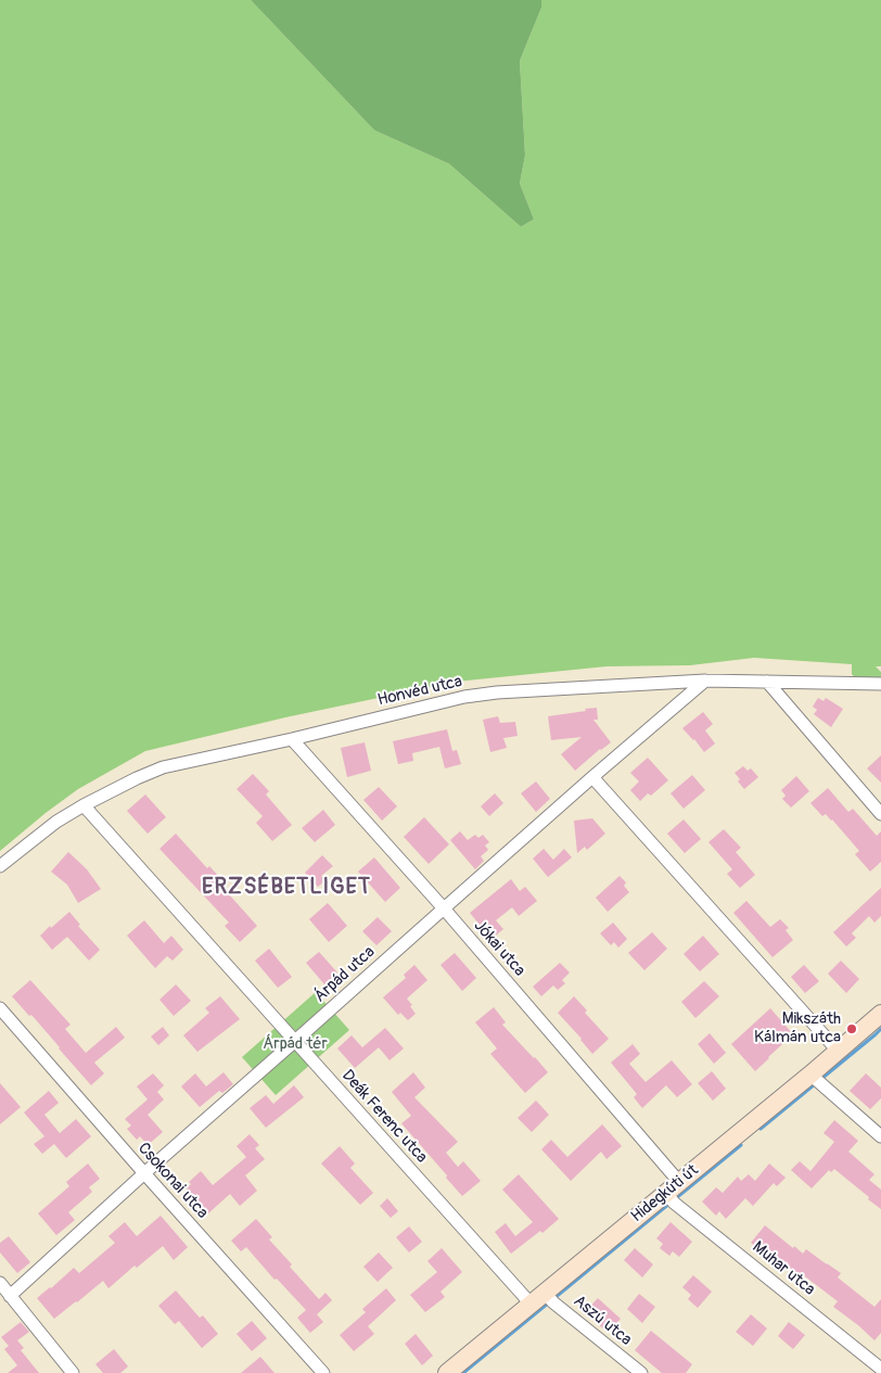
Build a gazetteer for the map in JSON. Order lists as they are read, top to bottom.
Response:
{
  "streets": {
    "main road": ["Hidegkúti út"],
    "street": [
      "Honvéd utca",
      "Jókai utca",
      "Árpád utca",
      "Deák Ferenc utca",
      "Csokonai utca",
      "Muhar utca",
      "Aszú utca"
    ]
  },
  "crossings": [
    ["Honvéd utca", "Jókai utca"],
    ["Honvéd utca", "Árpád utca"],
    ["Honvéd utca", "Deák Ferenc utca"],
    ["Jókai utca", "Árpád utca"],
    ["Jókai utca", "Hidegkúti út"],
    ["Árpád utca", "Deák Ferenc utca"],
    ["Árpád utca", "Csokonai utca"],
    ["Deák Ferenc utca", "Hidegkúti út"],
    ["Deák Ferenc utca", "Aszú utca"],
    ["Hidegkúti út", "Muhar utca"],
    ["Hidegkúti út", "Aszú utca"]
  ],
  "districts": ["ERZSÉBETLIGET"],
  "parks": ["Árpád tér"],
  "places": ["Mikszáth Kálmán utca"]
}
